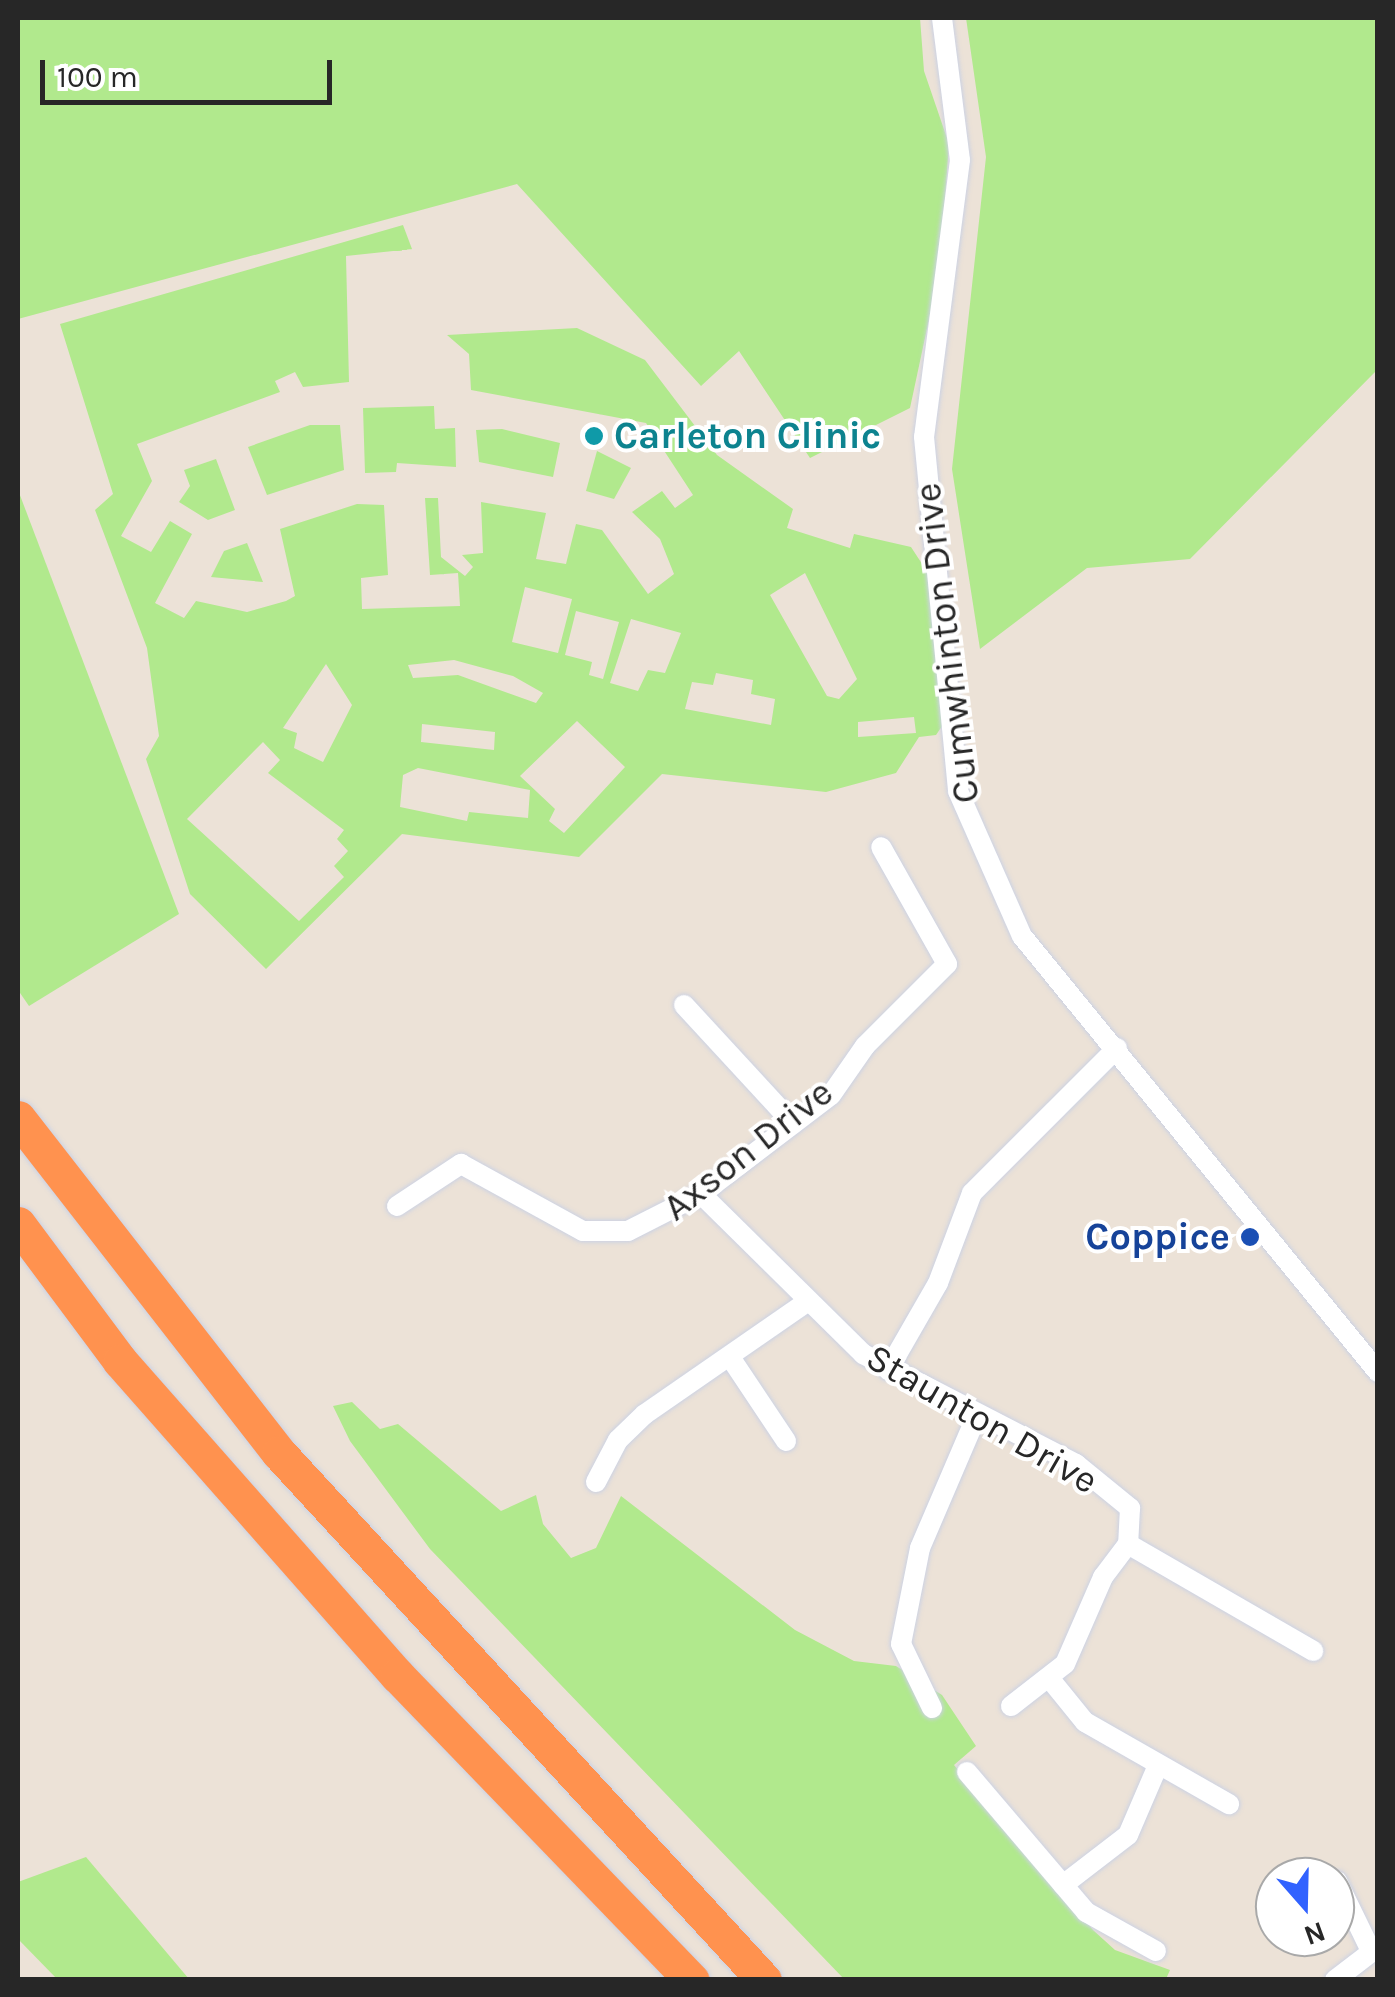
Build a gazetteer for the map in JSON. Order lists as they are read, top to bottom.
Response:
{
  "streets": {
    "street": ["Cumwhinton Drive", "Axson Drive", "Staunton Drive"]
  },
  "crossings": [
    ["Axson Drive", "Staunton Drive"]
  ],
  "places": ["Carleton Clinic", "Coppice"],
  "scale_bar": "100 m",
  "north": "bottom"
}
